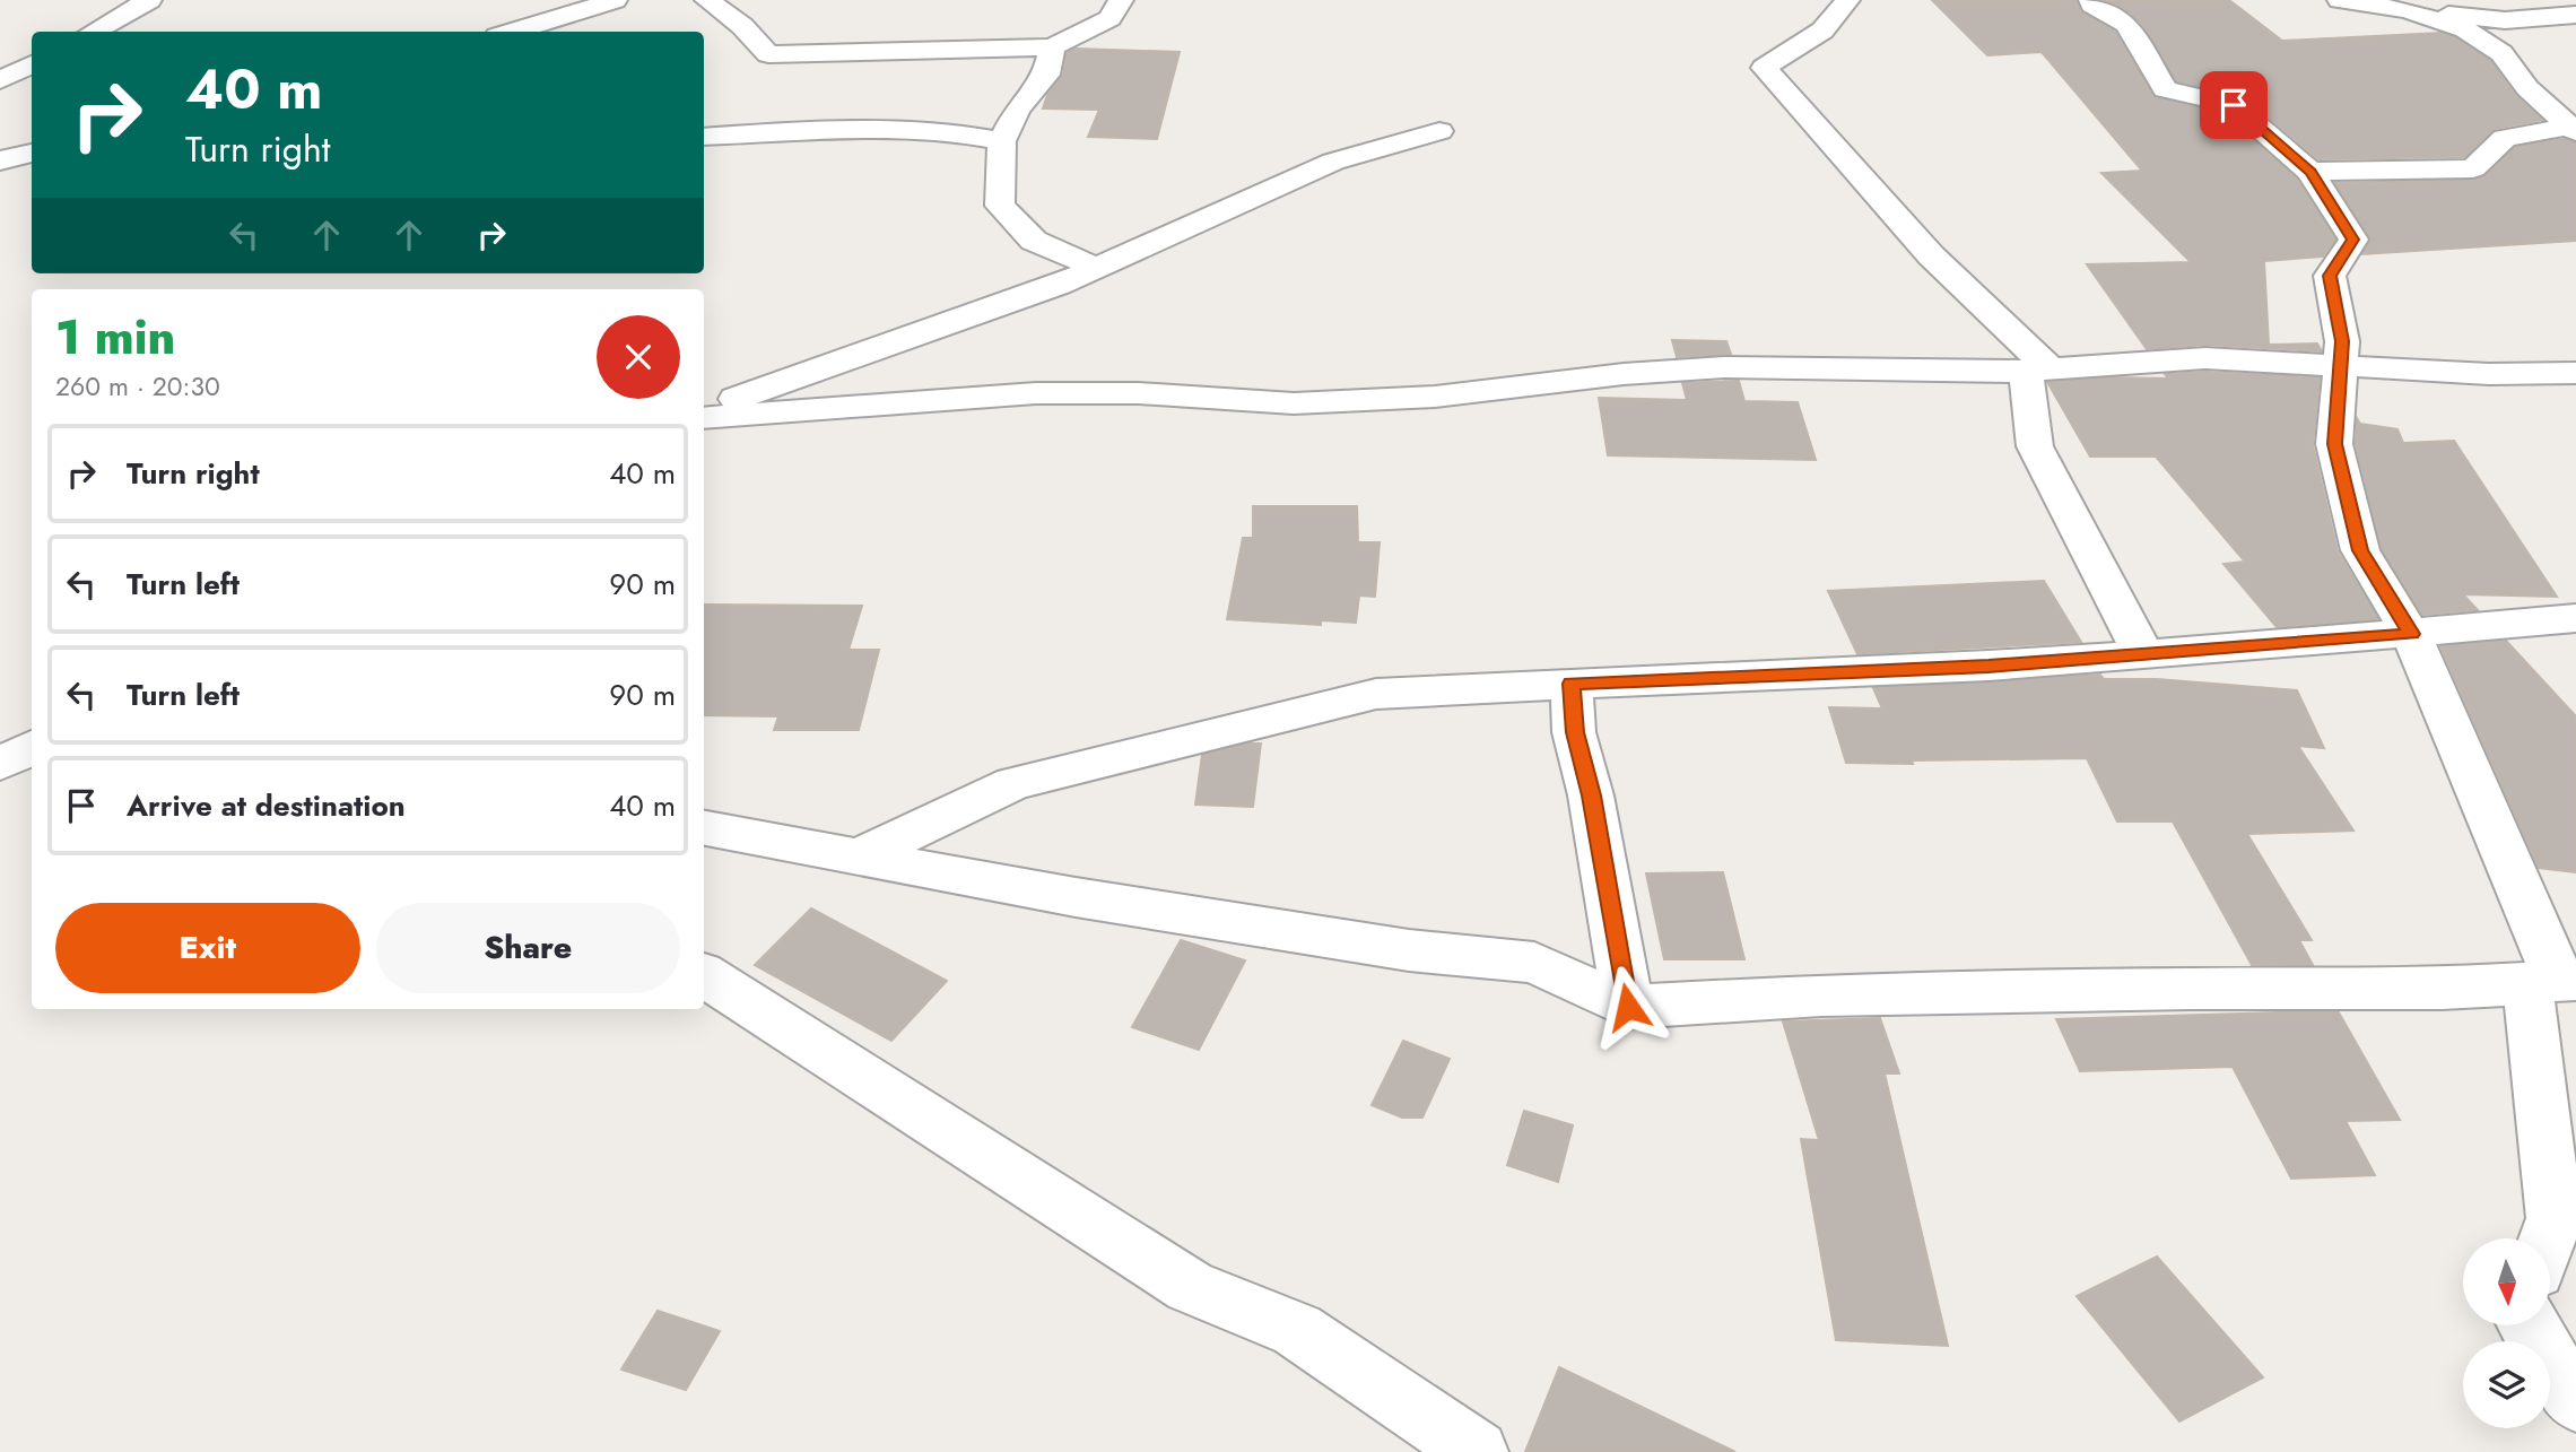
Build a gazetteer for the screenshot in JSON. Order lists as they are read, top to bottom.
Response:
{
  "north": "bottom",
  "page": {
    "turn": ["40 m", "Turn right"],
    "heading": ["1 min", "260 m · 20:30"],
    "list": [
      {
        "name": "Turn right",
        "value": "40 m"
      },
      {
        "name": "Turn left",
        "value": "90 m"
      },
      {
        "name": "Turn left",
        "value": "90 m"
      },
      {
        "name": "Arrive at destination",
        "value": "40 m"
      }
    ],
    "buttons": ["Exit", "Share"]
  }
}
